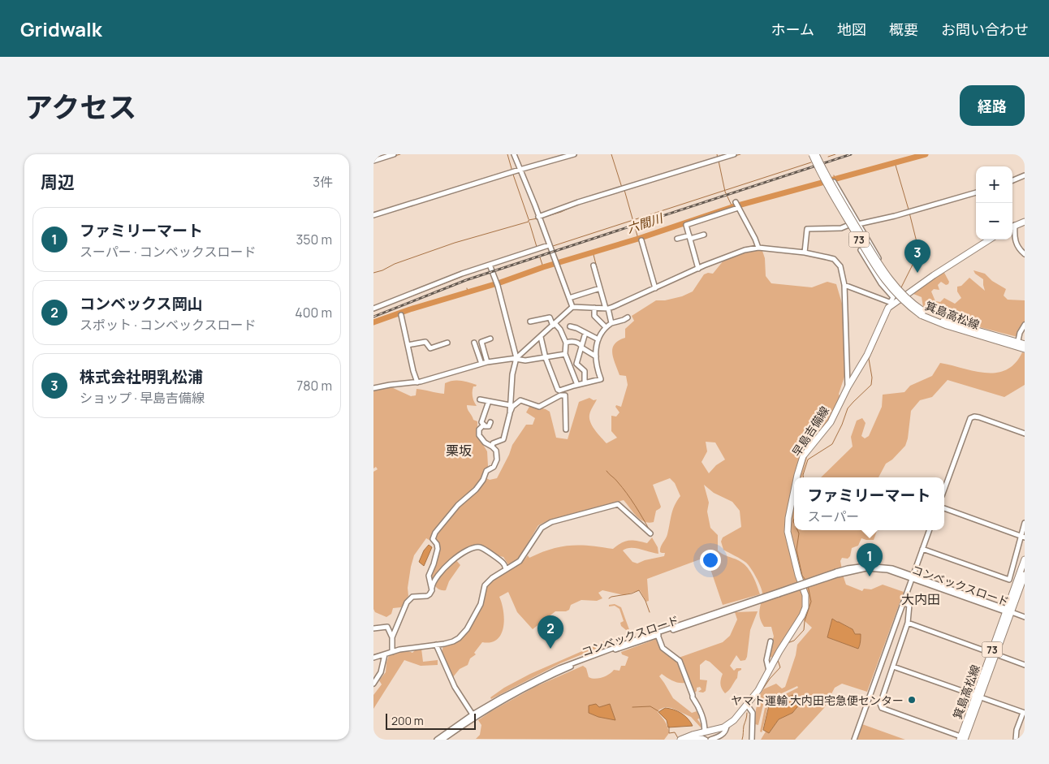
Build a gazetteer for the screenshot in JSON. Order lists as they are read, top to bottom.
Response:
{
  "streets": {
    "main road": ["73", "箕島高松線", "早島吉備線"],
    "street": ["コンベックスロード"]
  },
  "crossings": [
    ["箕島高松線", "コンベックスロード"]
  ],
  "districts": ["栗坂", "大内田"],
  "water": ["六間川"],
  "places": ["ヤマト運輸 大内田宅急便センター"],
  "scale_bar": "200 m",
  "page": {
    "header": "Gridwalk",
    "nav": [
      "ホーム",
      "地図",
      "概要",
      "お問い合わせ"
    ],
    "title": "アクセス",
    "buttons": "経路",
    "heading": ["周辺", "3件"],
    "map_buttons": ["+", "−"],
    "list": [
      {
        "mark": "1",
        "name": "ファミリーマート",
        "note": "スーパー · コンベックスロード",
        "value": "350 m"
      },
      {
        "mark": "2",
        "name": "コンベックス岡山",
        "note": "スポット · コンベックスロード",
        "value": "400 m"
      },
      {
        "mark": "3",
        "name": "株式会社明乳松浦",
        "note": "ショップ · 早島吉備線",
        "value": "780 m"
      }
    ],
    "pins": ["3", "1", "2"],
    "popup": ["ファミリーマート", "スーパー"],
    "scale": "200 m"
  }
}
